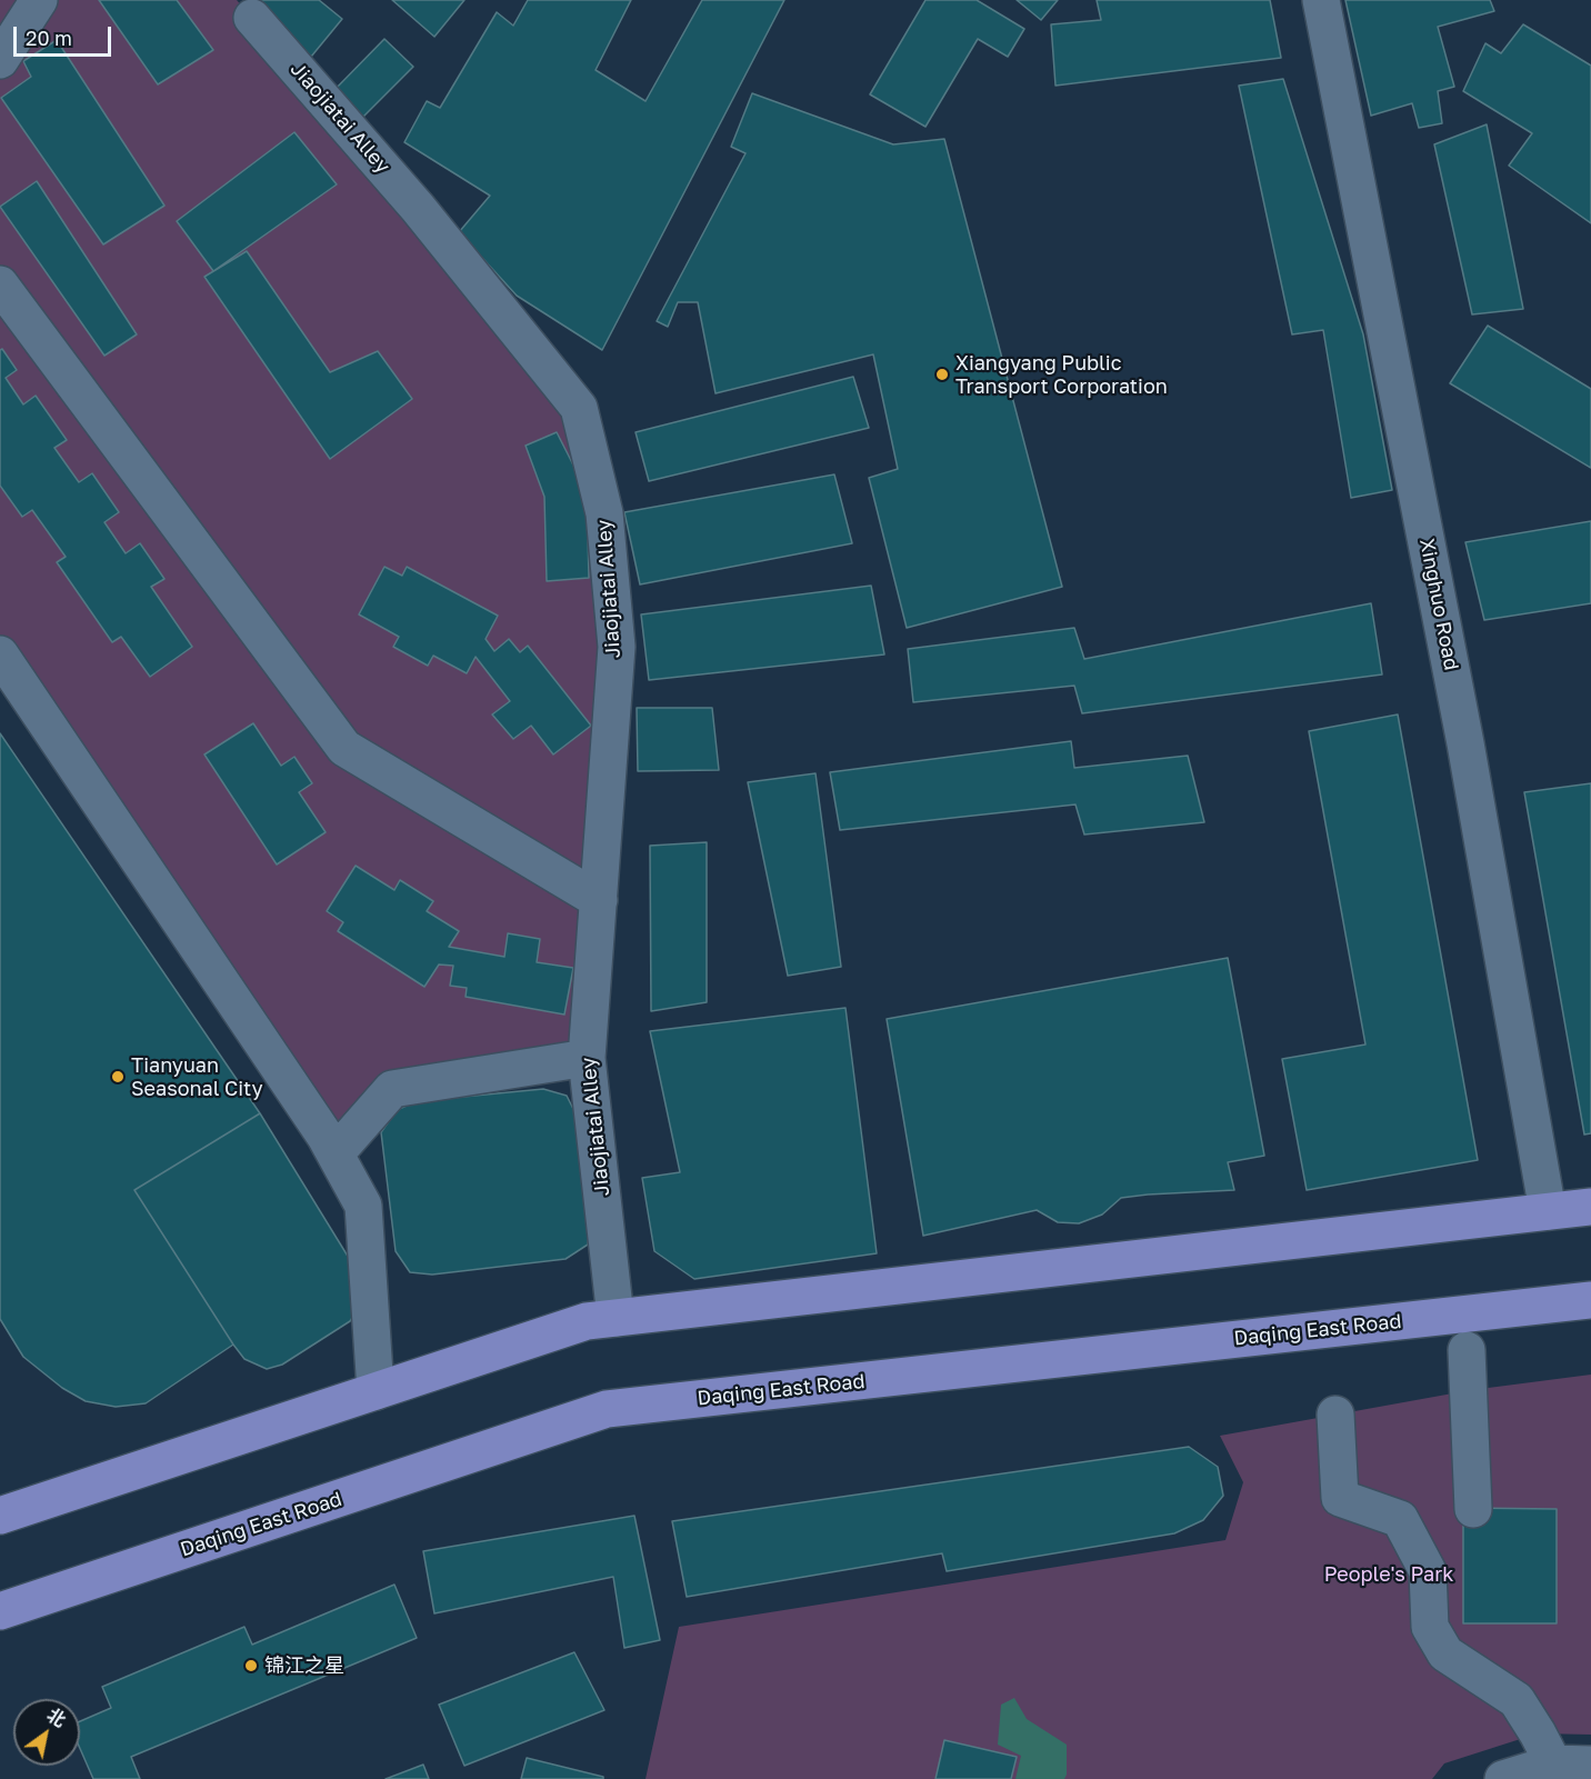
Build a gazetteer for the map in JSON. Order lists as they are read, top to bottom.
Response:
{
  "streets": {
    "main road": ["Daqing East Road"],
    "street": ["Jiaojiatai Alley", "Xinghuo Road"]
  },
  "parks": ["People's Park"],
  "places": ["Xiangyang Public Transport Corporation", "Tianyuan Seasonal City", "锦江之星"],
  "scale_bar": "20 m",
  "north": "top right"
}
